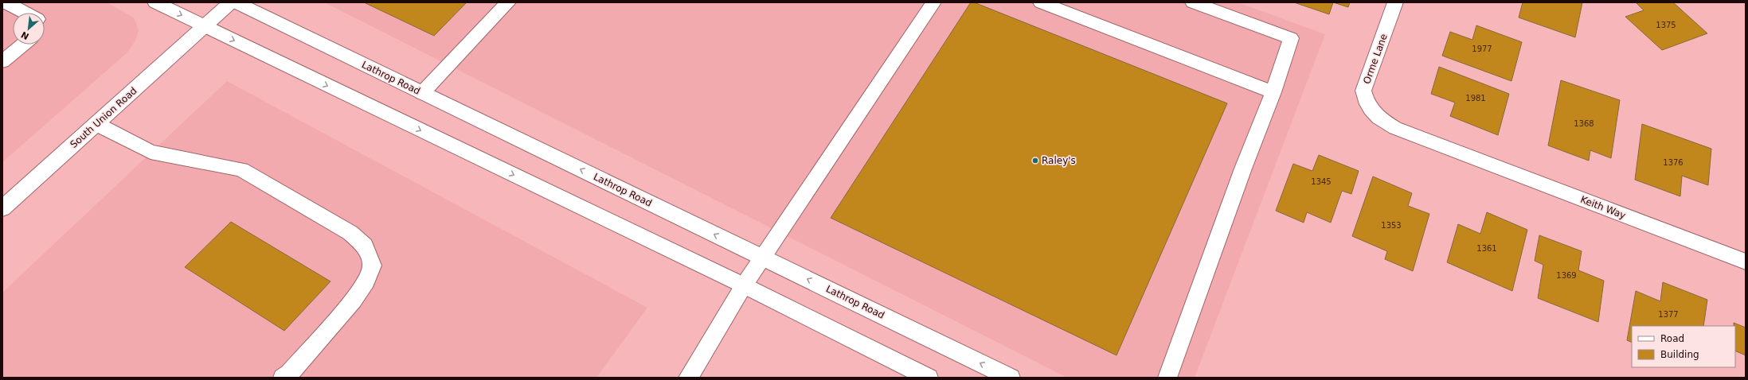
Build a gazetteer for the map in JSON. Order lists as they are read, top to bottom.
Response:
{
  "streets": {
    "main road": [
      "Orme Lane",
      "Lathrop Road",
      "South Union Road",
      "Keith Way"
    ]
  },
  "crossings": [
    ["Orme Lane", "Keith Way"]
  ],
  "places": ["Raley's"],
  "house_numbers": [
    "1375",
    "1977",
    "1981",
    "1368",
    "1376",
    "1345",
    "1353",
    "1361",
    "1369",
    "1377"
  ],
  "legend": ["Road", "Building"],
  "north": "bottom left"
}
